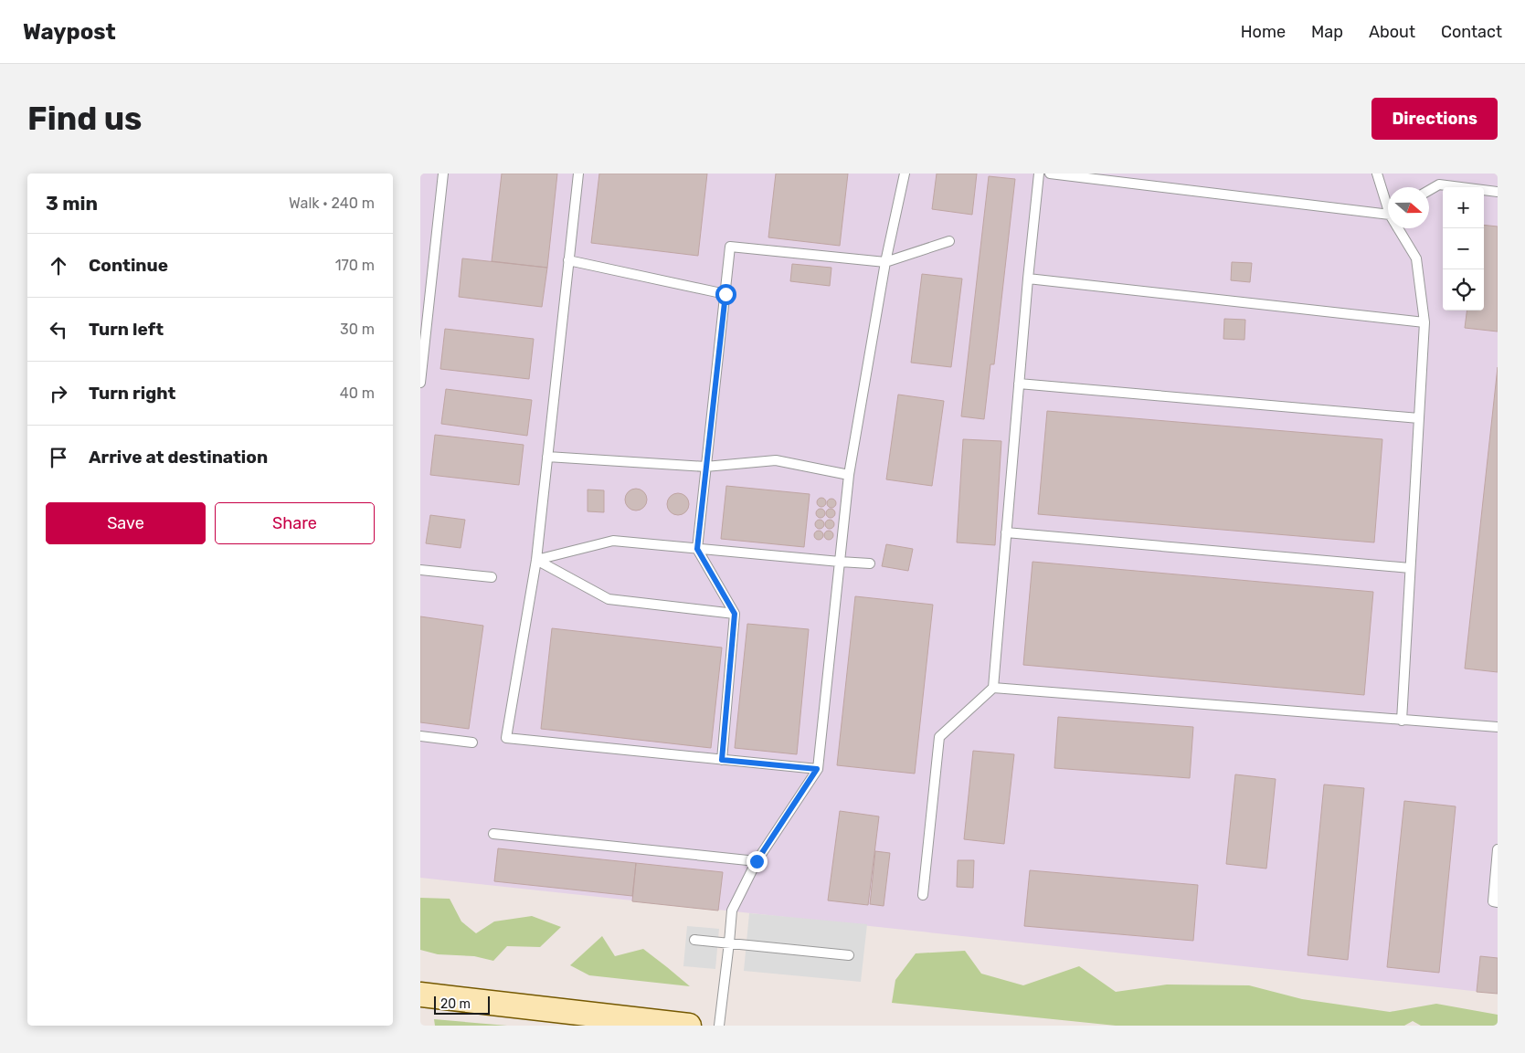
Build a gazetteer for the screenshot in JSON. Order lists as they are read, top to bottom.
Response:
{
  "scale_bar": "20 m",
  "north": "right",
  "page": {
    "header": "Waypost",
    "nav": [
      "Home",
      "Map",
      "About",
      "Contact"
    ],
    "buttons": [
      "Directions",
      ["Save", "Share"]
    ],
    "title": "Find us",
    "heading": ["3 min", "Walk · 240 m"],
    "map_buttons": ["+", "−"],
    "list": [
      ["Continue", "170 m"],
      ["Turn left", "30 m"],
      ["Turn right", "40 m"],
      "Arrive at destination"
    ],
    "scale": "20 m"
  }
}
